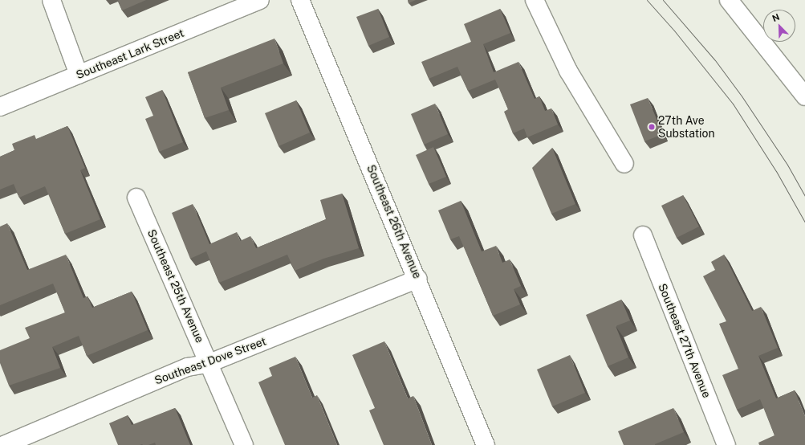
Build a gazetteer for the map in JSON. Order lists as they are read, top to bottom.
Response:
{
  "streets": {
    "street": [
      "Southeast Lark Street",
      "Southeast 26th Avenue",
      "Southeast 25th Avenue",
      "Southeast 27th Avenue",
      "Southeast Dove Street"
    ]
  },
  "crossings": [
    ["Southeast 26th Avenue", "Southeast Dove Street"],
    ["Southeast 25th Avenue", "Southeast Dove Street"]
  ],
  "places": ["27th Ave Substation"],
  "north": "top left"
}
